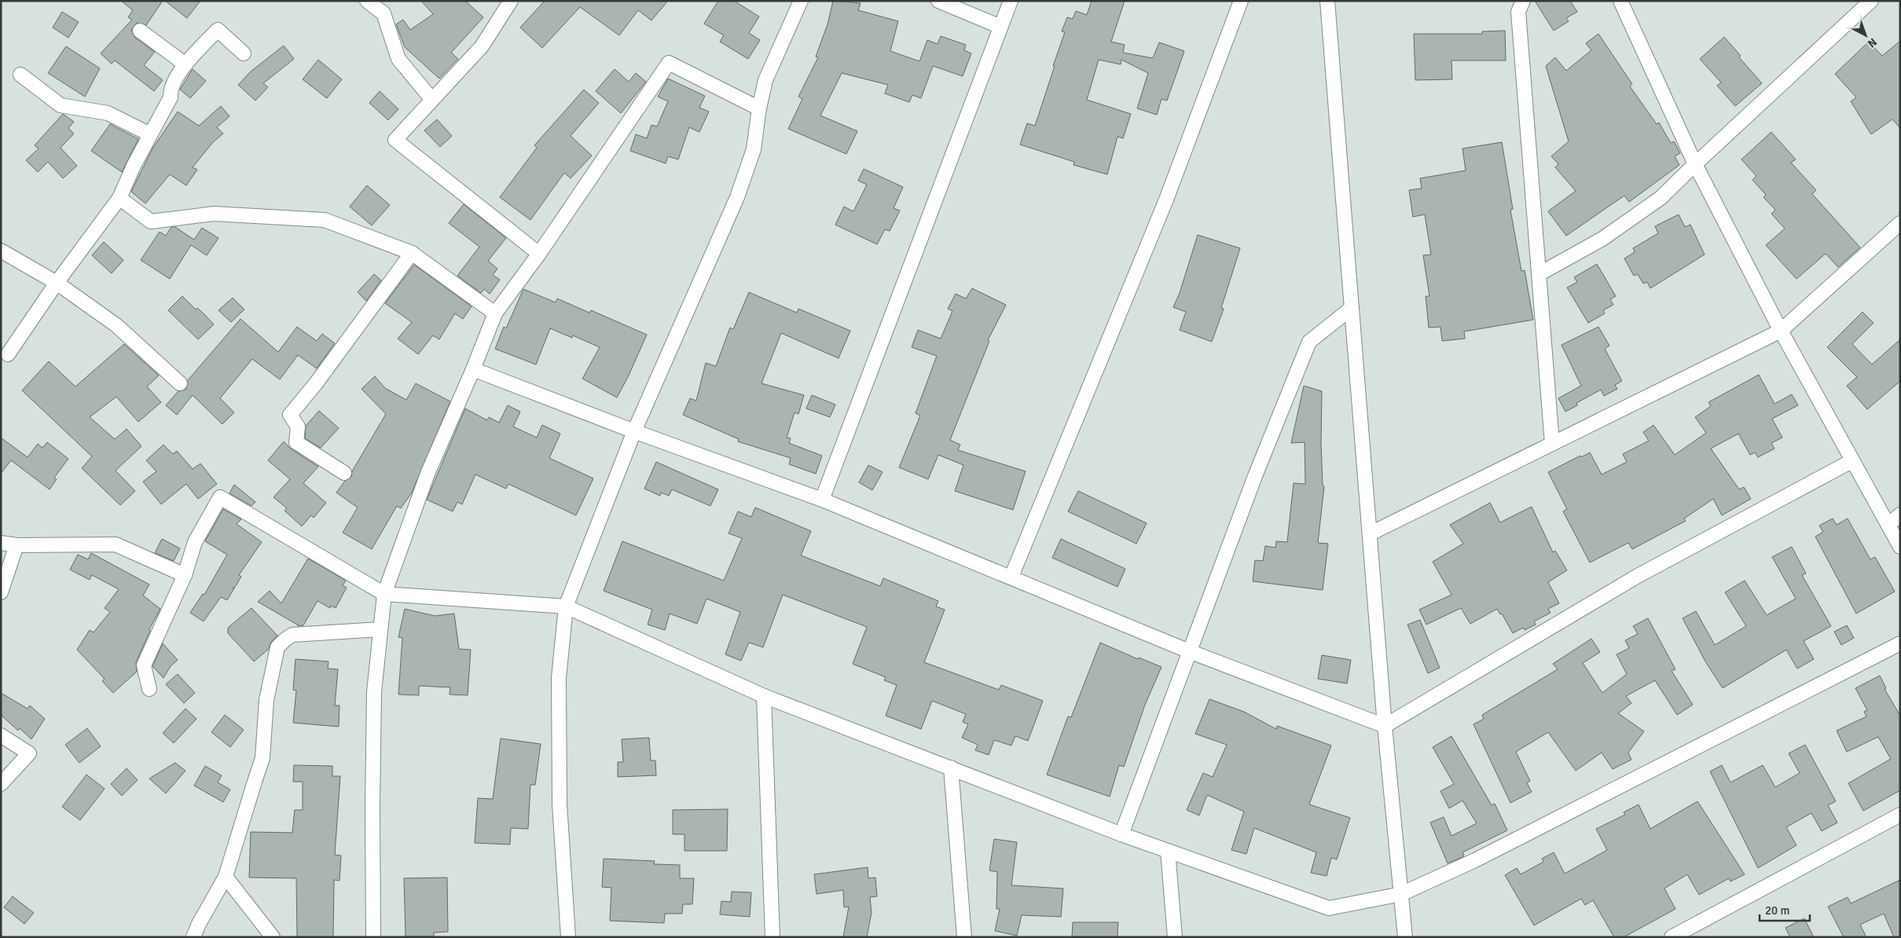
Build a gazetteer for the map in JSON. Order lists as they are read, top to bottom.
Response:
{
  "scale_bar": "20 m",
  "north": "bottom right"
}
